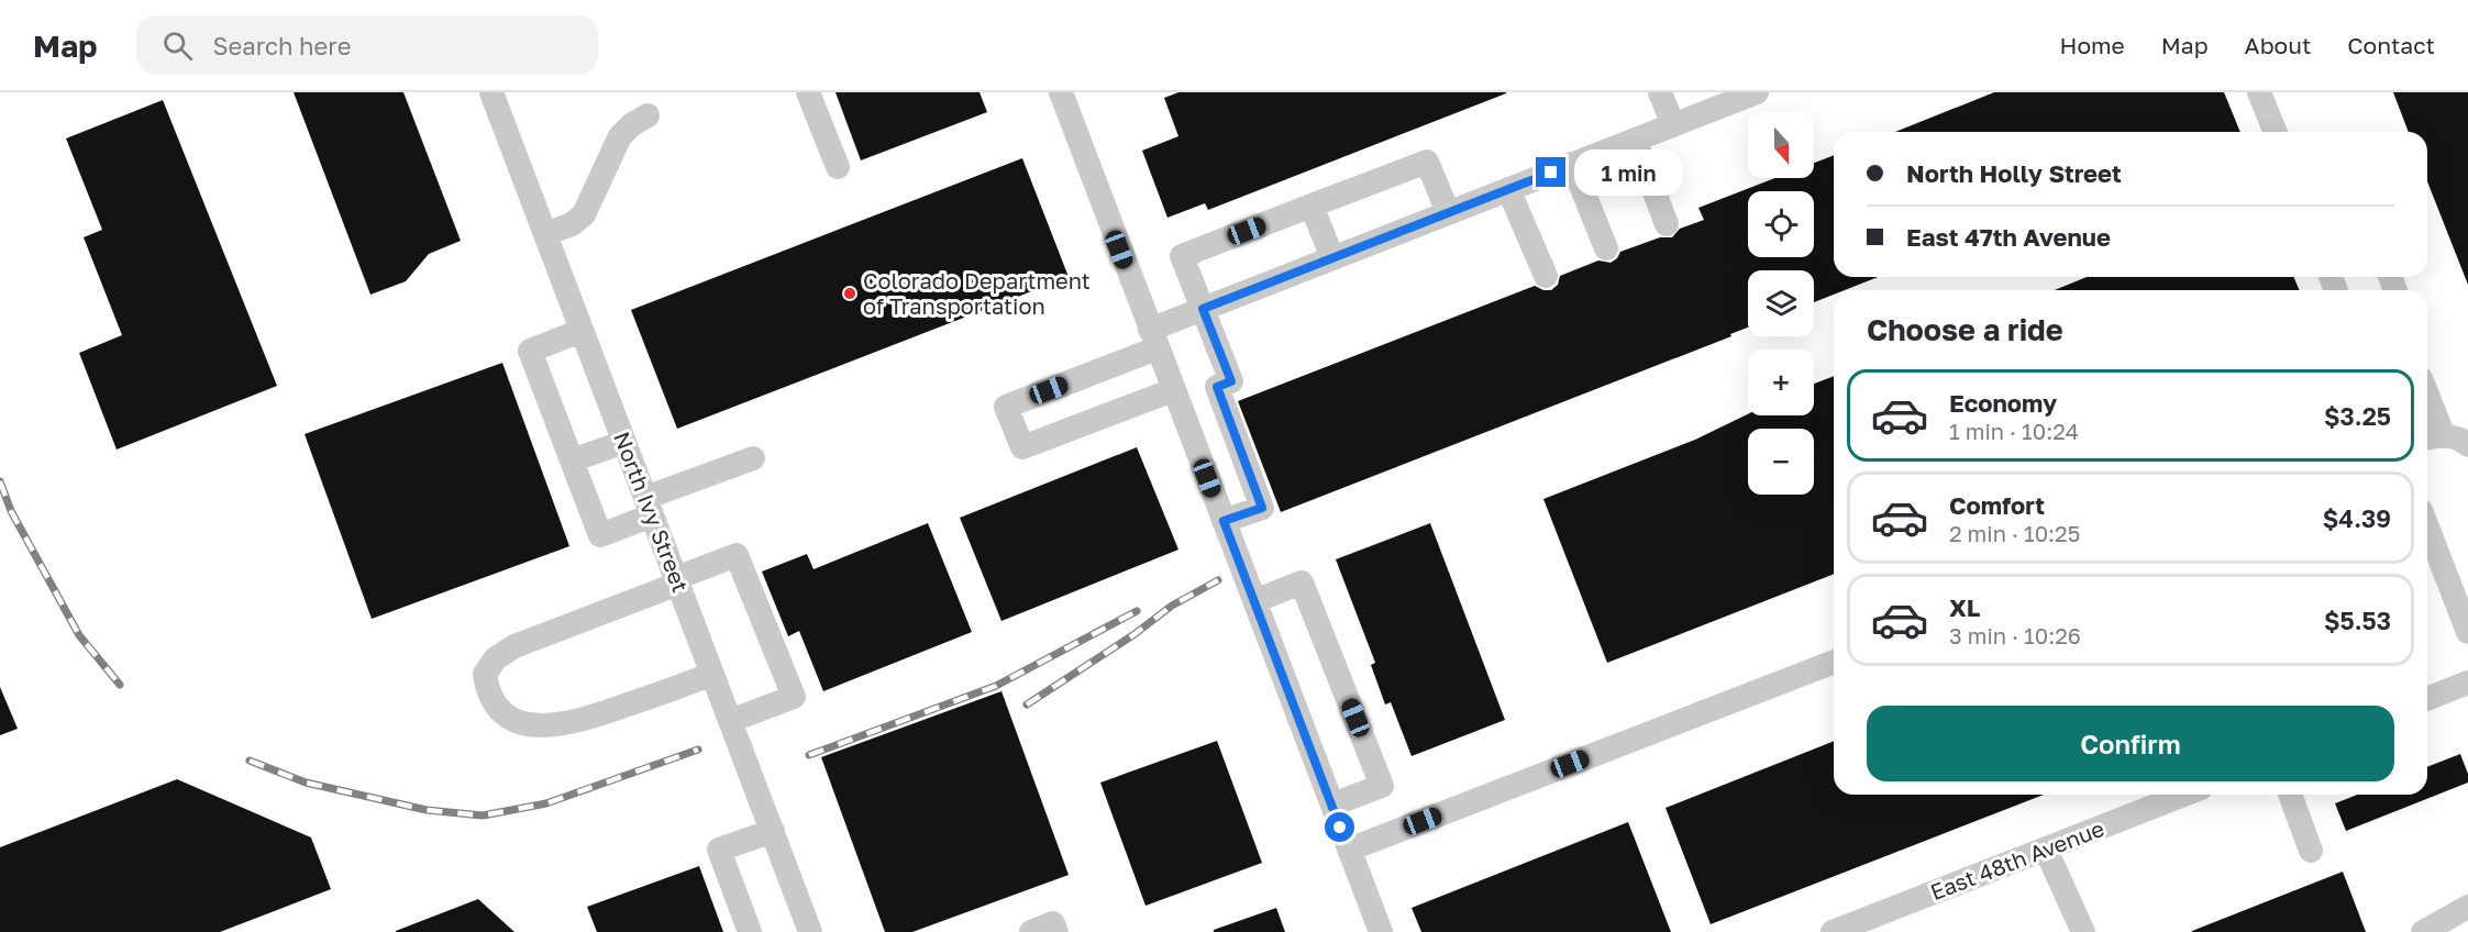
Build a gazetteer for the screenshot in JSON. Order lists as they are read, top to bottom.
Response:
{
  "streets": {
    "street": ["North Ivy Street", "East 48th Avenue"]
  },
  "places": ["Colorado Department of Transportation"],
  "north": "bottom",
  "page": {
    "header": "Map",
    "search": "Search here",
    "nav": [
      "Home",
      "Map",
      "About",
      "Contact"
    ],
    "map_buttons": ["+", "−"],
    "banner": ["North Holly Street", "East 47th Avenue"],
    "bubble": "1 min",
    "heading": "Choose a ride",
    "list": [
      {
        "name": "Economy",
        "note": "1 min · 10:24",
        "value": "$3.25"
      },
      {
        "name": "Comfort",
        "note": "2 min · 10:25",
        "value": "$4.39"
      },
      {
        "name": "XL",
        "note": "3 min · 10:26",
        "value": "$5.53"
      }
    ],
    "buttons": "Confirm"
  }
}
